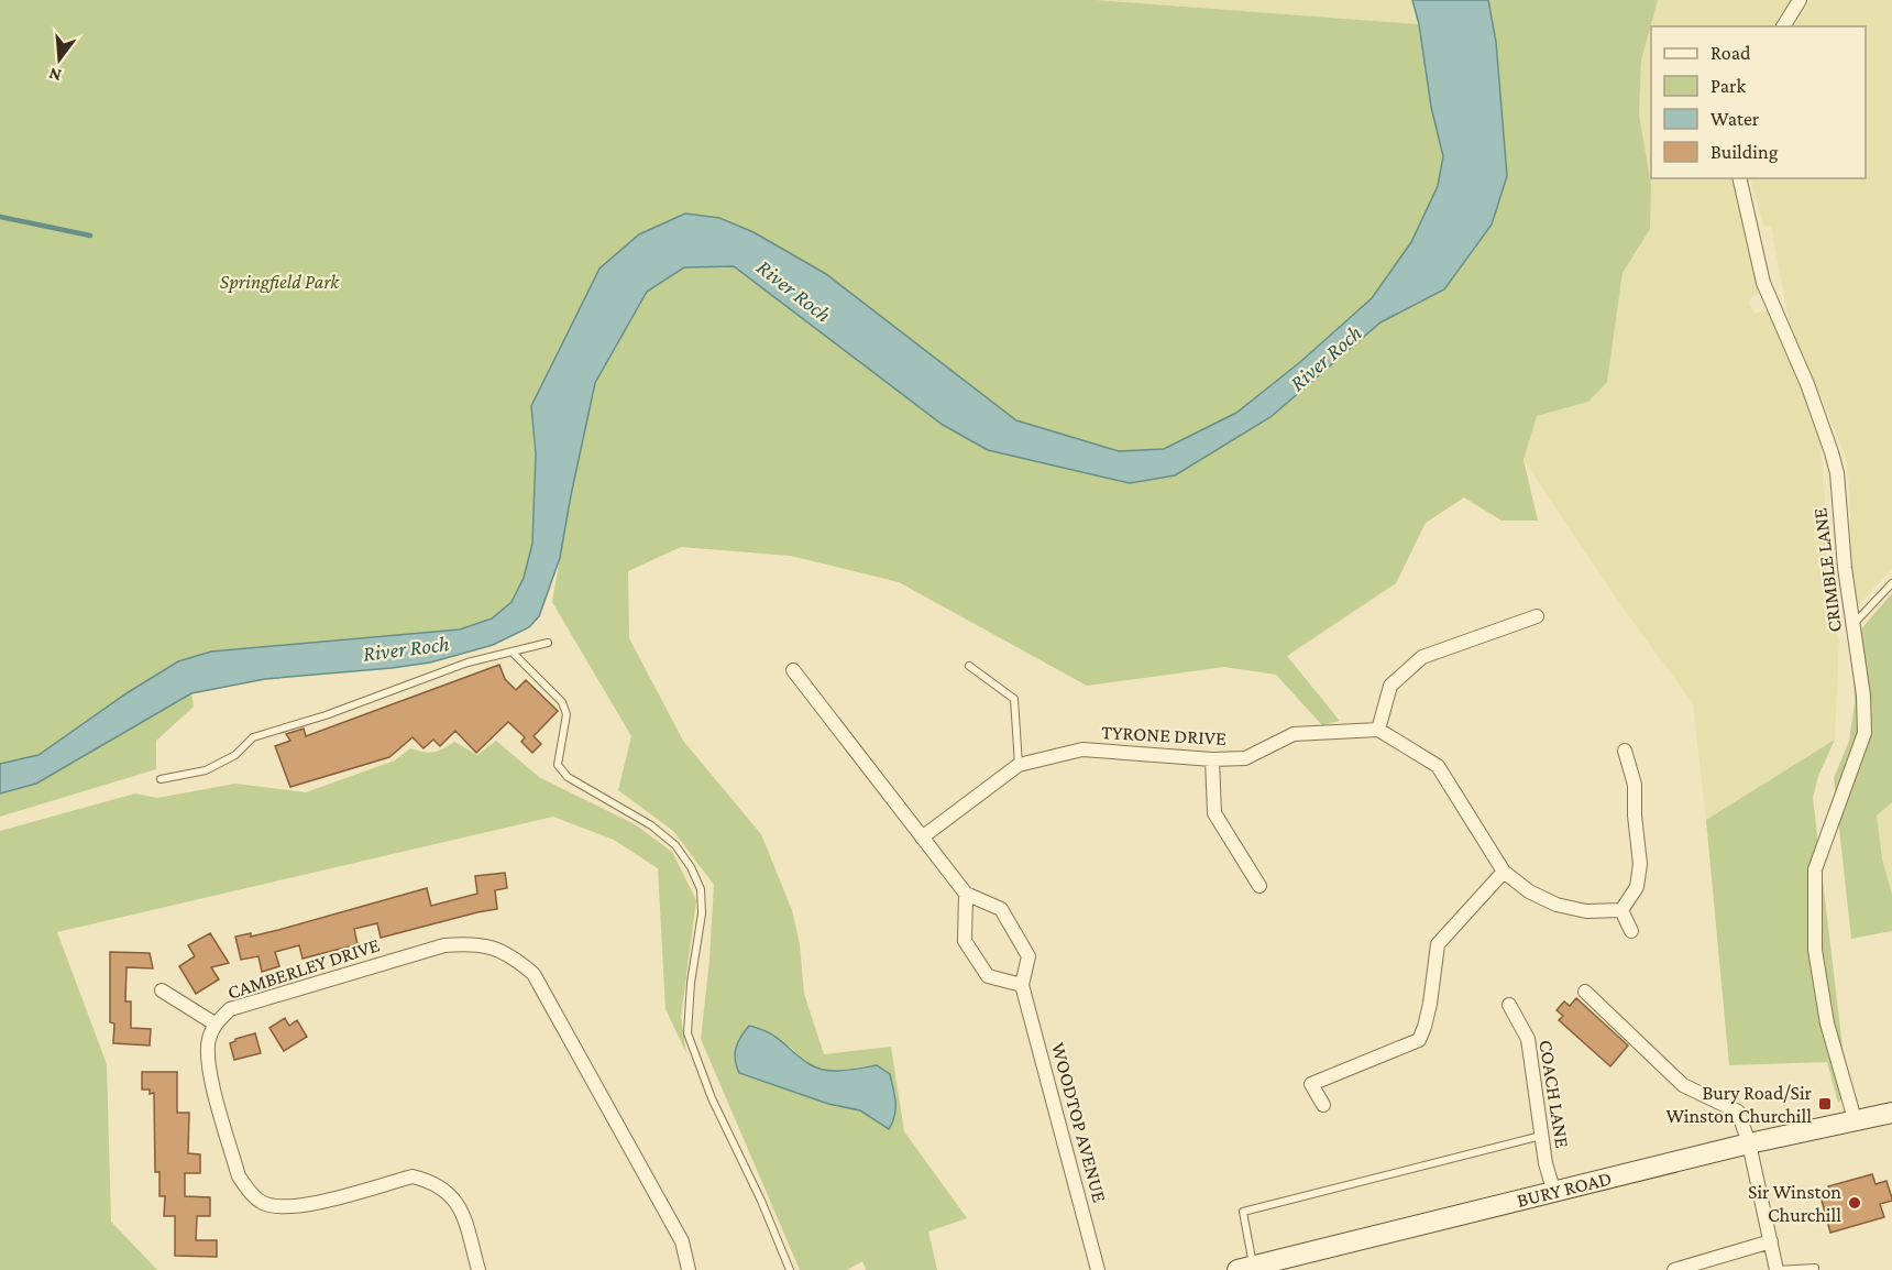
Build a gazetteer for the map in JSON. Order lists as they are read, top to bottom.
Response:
{
  "streets": {
    "main road": ["BURY ROAD"],
    "street": [
      "CRIMBLE LANE",
      "TYRONE DRIVE",
      "CAMBERLEY DRIVE",
      "COACH LANE",
      "WOODTOP AVENUE"
    ]
  },
  "crossings": [
    ["CRIMBLE LANE", "BURY ROAD"],
    ["TYRONE DRIVE", "WOODTOP AVENUE"],
    ["COACH LANE", "BURY ROAD"]
  ],
  "water": ["River Roch"],
  "parks": ["Springfield Park"],
  "places": {
    "transit": ["Bury Road/Sir Winston Churchill"],
    "other": ["Sir Winston Churchill"]
  },
  "legend": [
    "Road",
    "Park",
    "Water",
    "Building"
  ],
  "north": "bottom"
}
